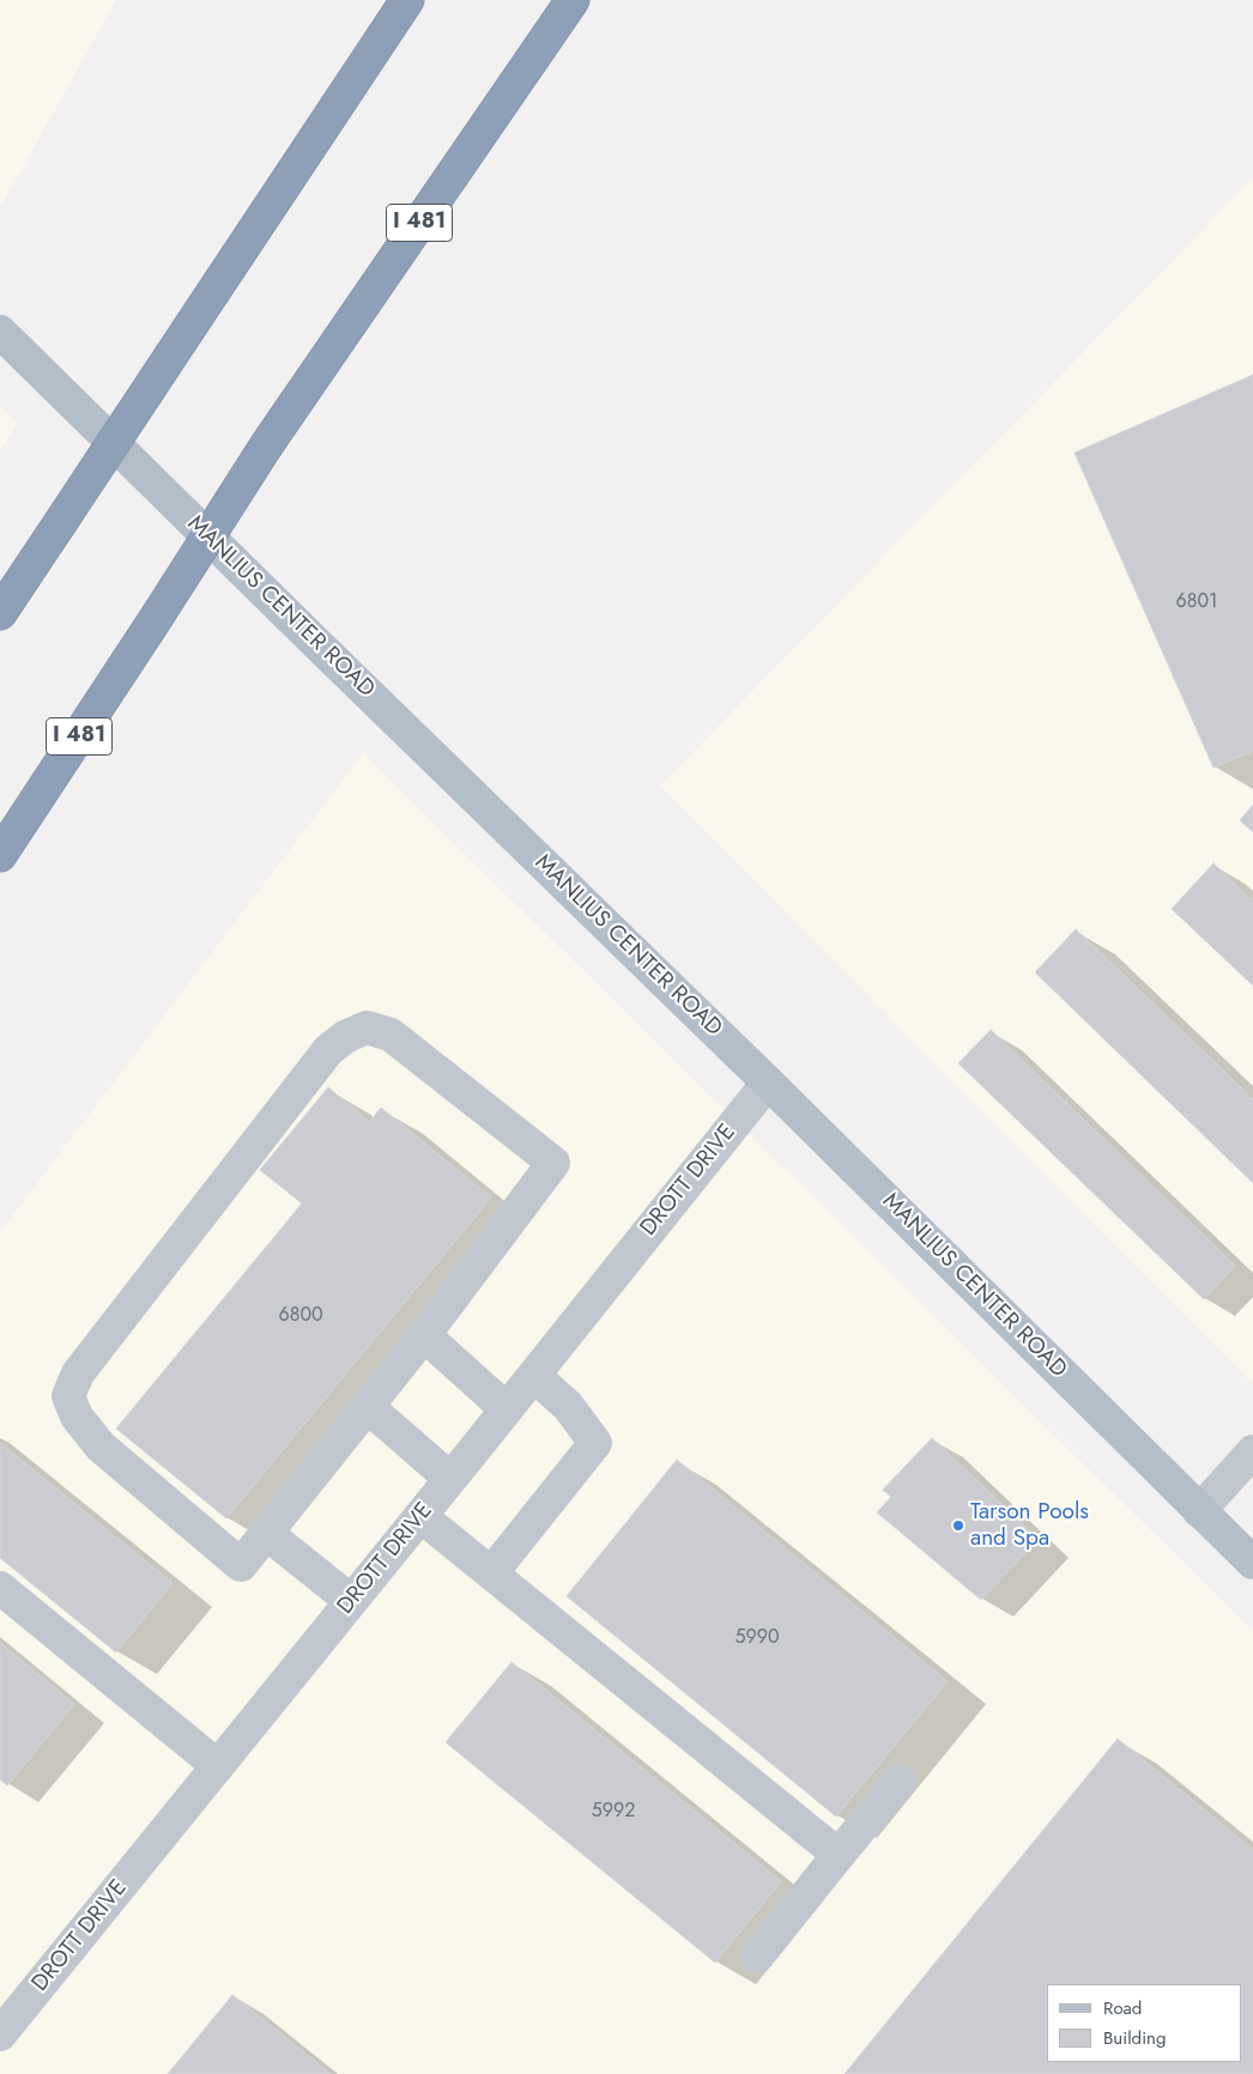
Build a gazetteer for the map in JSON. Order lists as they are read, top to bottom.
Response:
{
  "streets": {
    "highway": ["I 481"],
    "main road": ["MANLIUS CENTER ROAD"],
    "street": ["DROTT DRIVE"]
  },
  "crossings": [
    ["MANLIUS CENTER ROAD", "DROTT DRIVE"]
  ],
  "places": ["Tarson Pools and Spa"],
  "house_numbers": [
    "6801",
    "6800",
    "5990",
    "5992"
  ],
  "legend": ["Road", "Building"]
}
